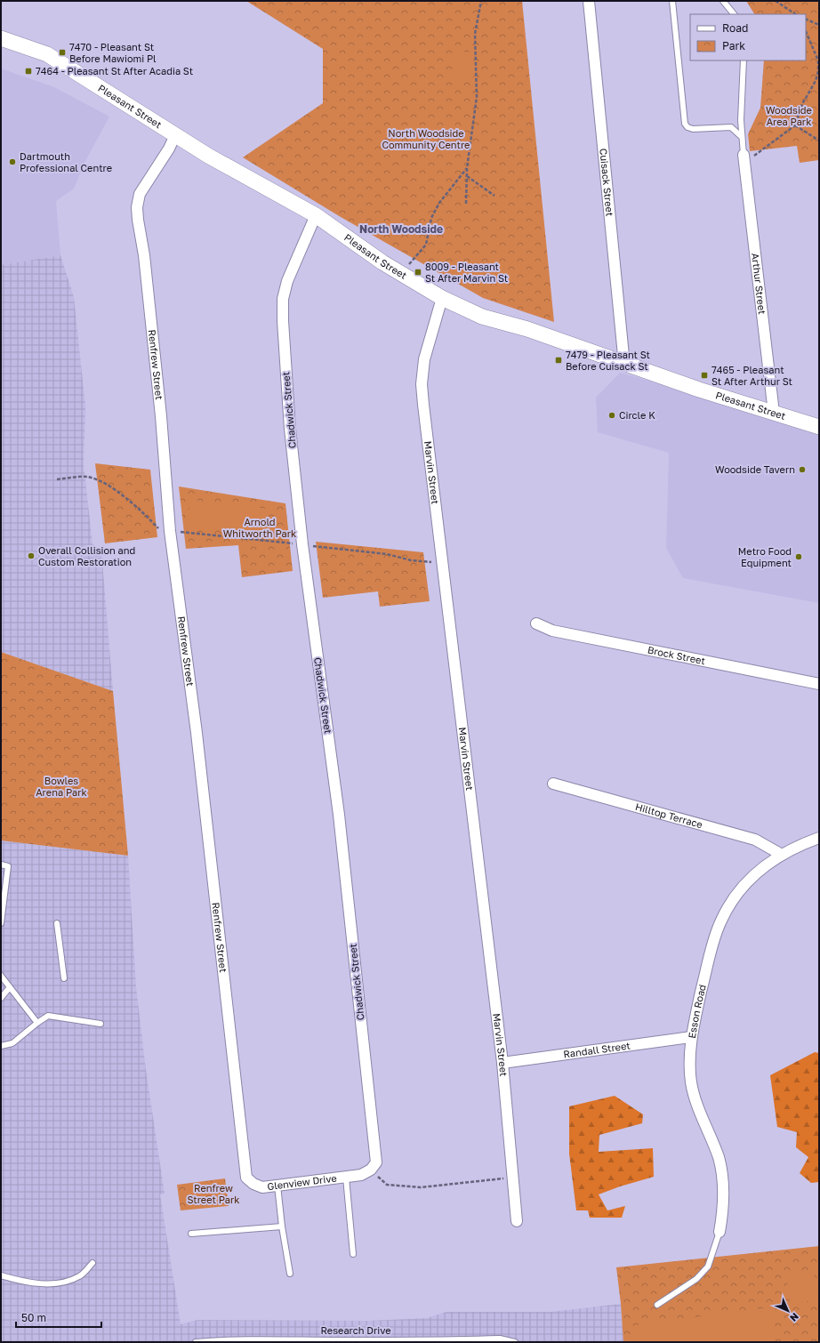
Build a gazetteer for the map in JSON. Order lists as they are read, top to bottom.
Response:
{
  "streets": {
    "main road": ["Pleasant Street"],
    "street": [
      "Cuisack Street",
      "Arthur Street",
      "Renfrew Street",
      "Chadwick Street",
      "Marvin Street",
      "Brock Street",
      "Hilltop Terrace",
      "Esson Road",
      "Randall Street",
      "Glenview Drive"
    ],
    "lane": ["Research Drive"]
  },
  "crossings": [
    ["Pleasant Street", "Cuisack Street"],
    ["Pleasant Street", "Arthur Street"],
    ["Pleasant Street", "Renfrew Street"],
    ["Pleasant Street", "Chadwick Street"],
    ["Pleasant Street", "Marvin Street"],
    ["Renfrew Street", "Glenview Drive"],
    ["Chadwick Street", "Glenview Drive"],
    ["Marvin Street", "Randall Street"],
    ["Hilltop Terrace", "Esson Road"],
    ["Esson Road", "Randall Street"]
  ],
  "districts": ["North Woodside"],
  "parks": [
    "Woodside Area Park",
    "North Woodside Community Centre",
    "Arnold Whitworth Park",
    "Bowles Arena Park",
    "Renfrew Street Park"
  ],
  "places": {
    "transit": [
      "7470 - Pleasant St Before Mawiomi Pl",
      "7464 - Pleasant St After Acadia St",
      "8009 - Pleasant St After Marvin St",
      "7479 - Pleasant St Before Cuisack St",
      "7465 - Pleasant St After Arthur St"
    ],
    "other": [
      "Dartmouth Professional Centre",
      "Circle K",
      "Woodside Tavern",
      "Overall Collision and Custom Restoration",
      "Metro Food Equipment"
    ]
  },
  "legend": ["Road", "Park"],
  "scale_bar": "50 m",
  "north": "bottom right"
}
